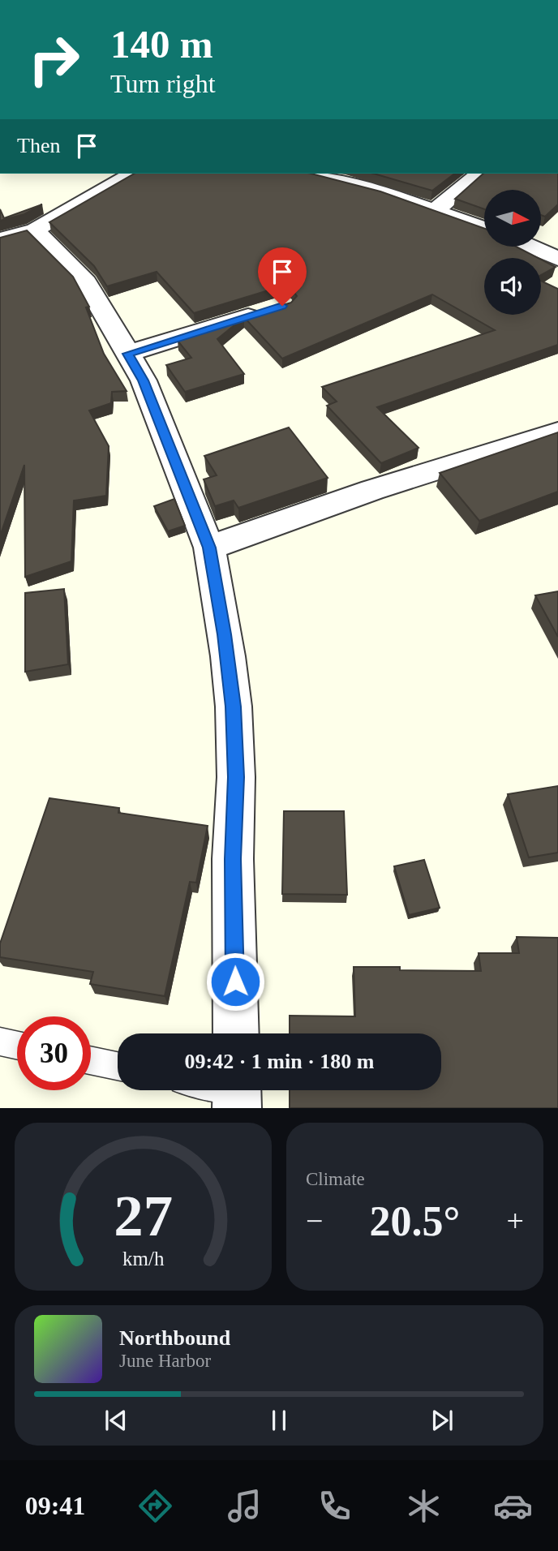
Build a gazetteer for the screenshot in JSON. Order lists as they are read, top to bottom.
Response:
{
  "north": "right",
  "page": {
    "turn": ["140 m", "Turn right"],
    "then": "Then",
    "limit": "30",
    "trip": "09:42 · 1 min · 180 m",
    "tile": "Climate",
    "heat": ["−", "20.5°", "+"],
    "song": ["Northbound", "June Harbor"],
    "tabs": "09:41",
    "gauge": ["27", "km/h"]
  }
}
